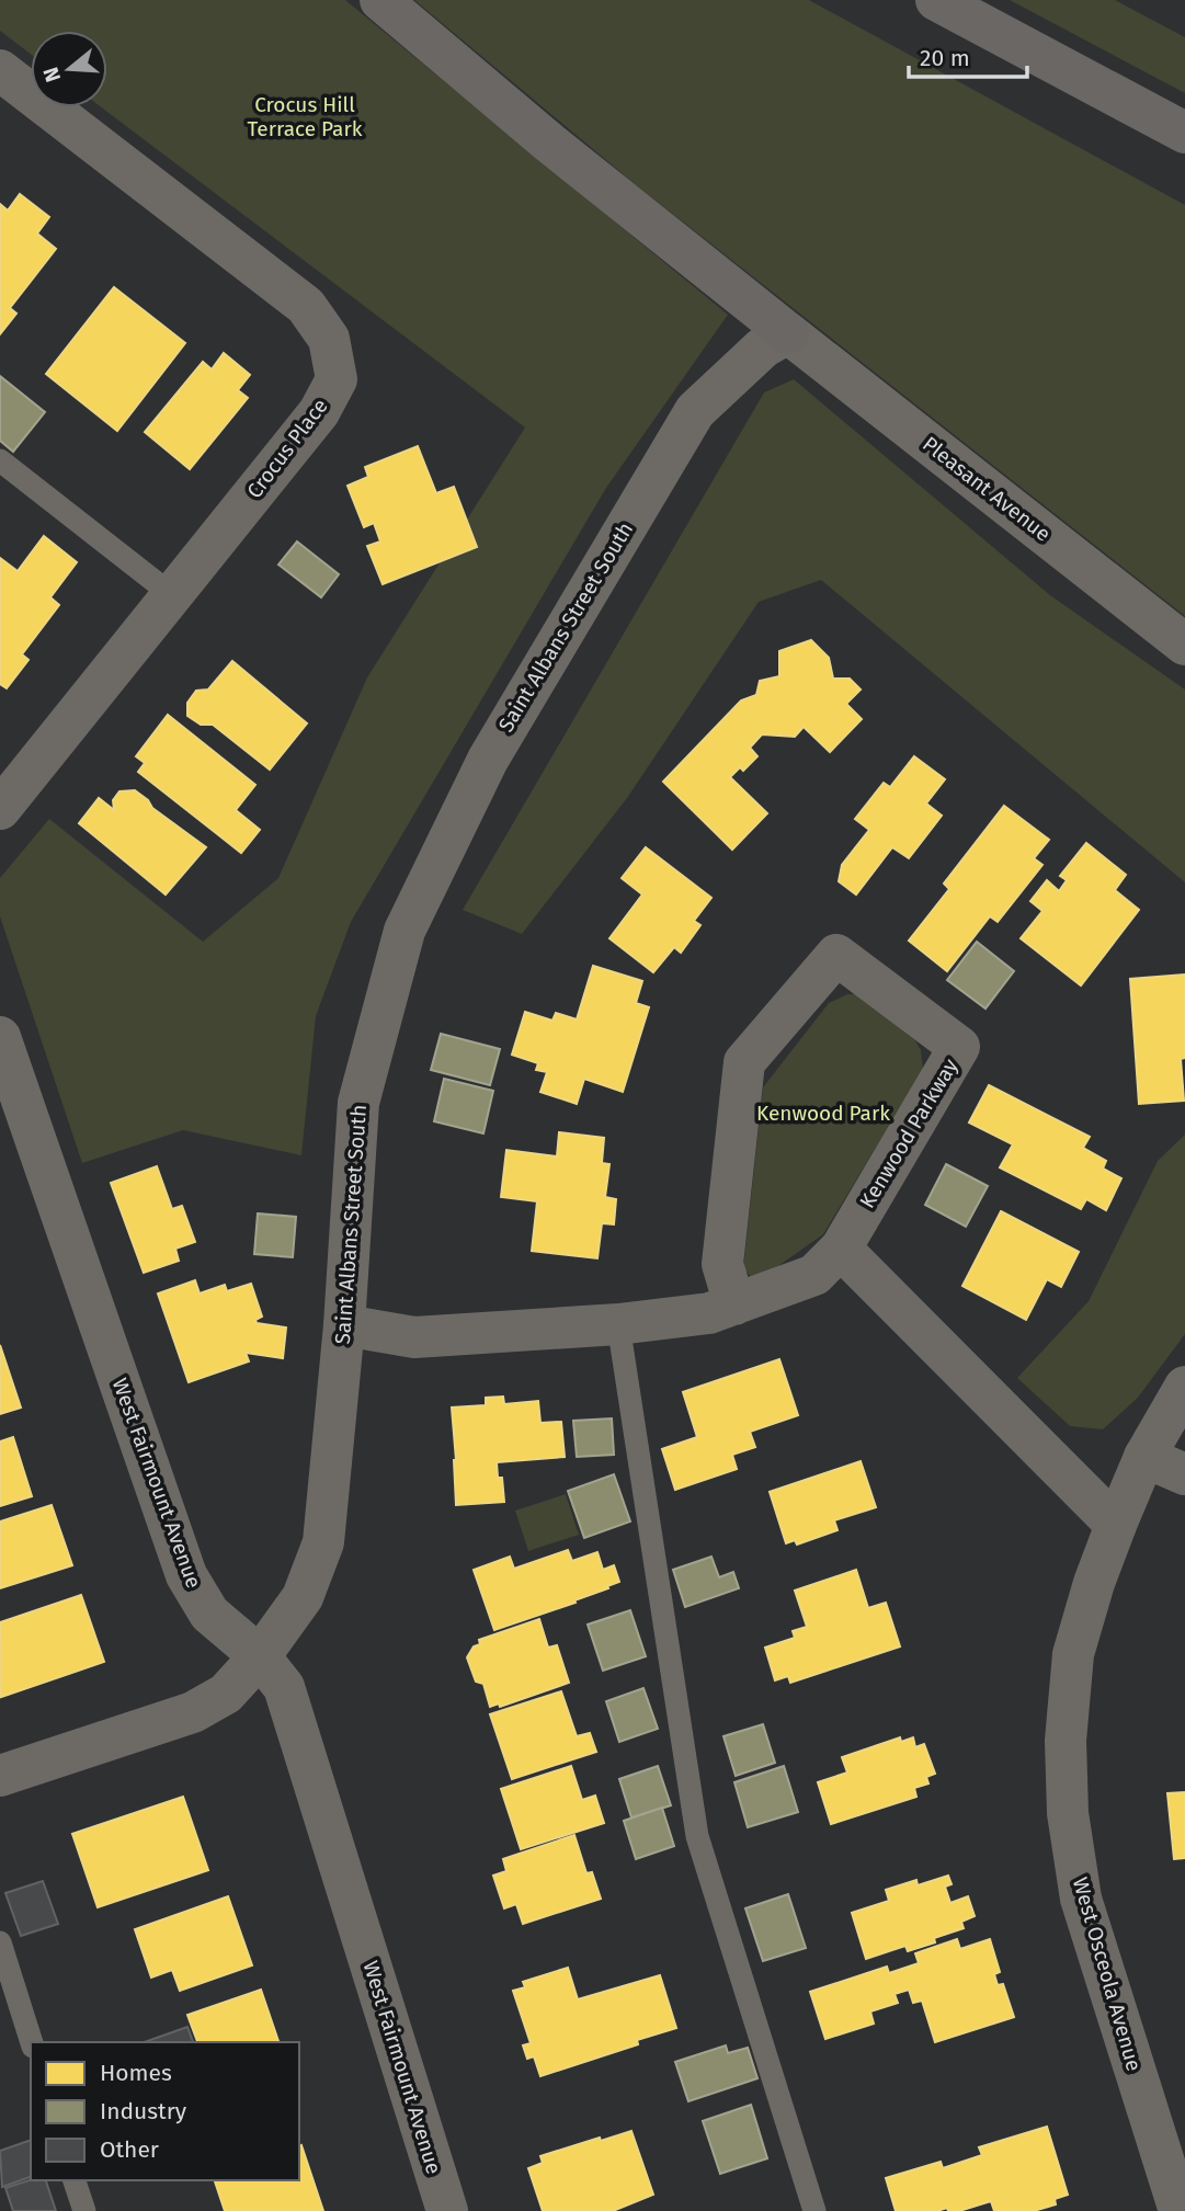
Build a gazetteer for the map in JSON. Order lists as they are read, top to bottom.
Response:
{
  "streets": {
    "street": [
      "Crocus Place",
      "Pleasant Avenue",
      "Saint Albans Street South",
      "Kenwood Parkway",
      "West Fairmount Avenue",
      "West Osceola Avenue"
    ]
  },
  "crossings": [
    ["Pleasant Avenue", "Saint Albans Street South"],
    ["Saint Albans Street South", "Kenwood Parkway"],
    ["Saint Albans Street South", "West Fairmount Avenue"]
  ],
  "parks": ["Crocus Hill Terrace Park", "Kenwood Park"],
  "legend": ["Homes", "Industry", "Other"],
  "scale_bar": "20 m",
  "north": "left"
}
